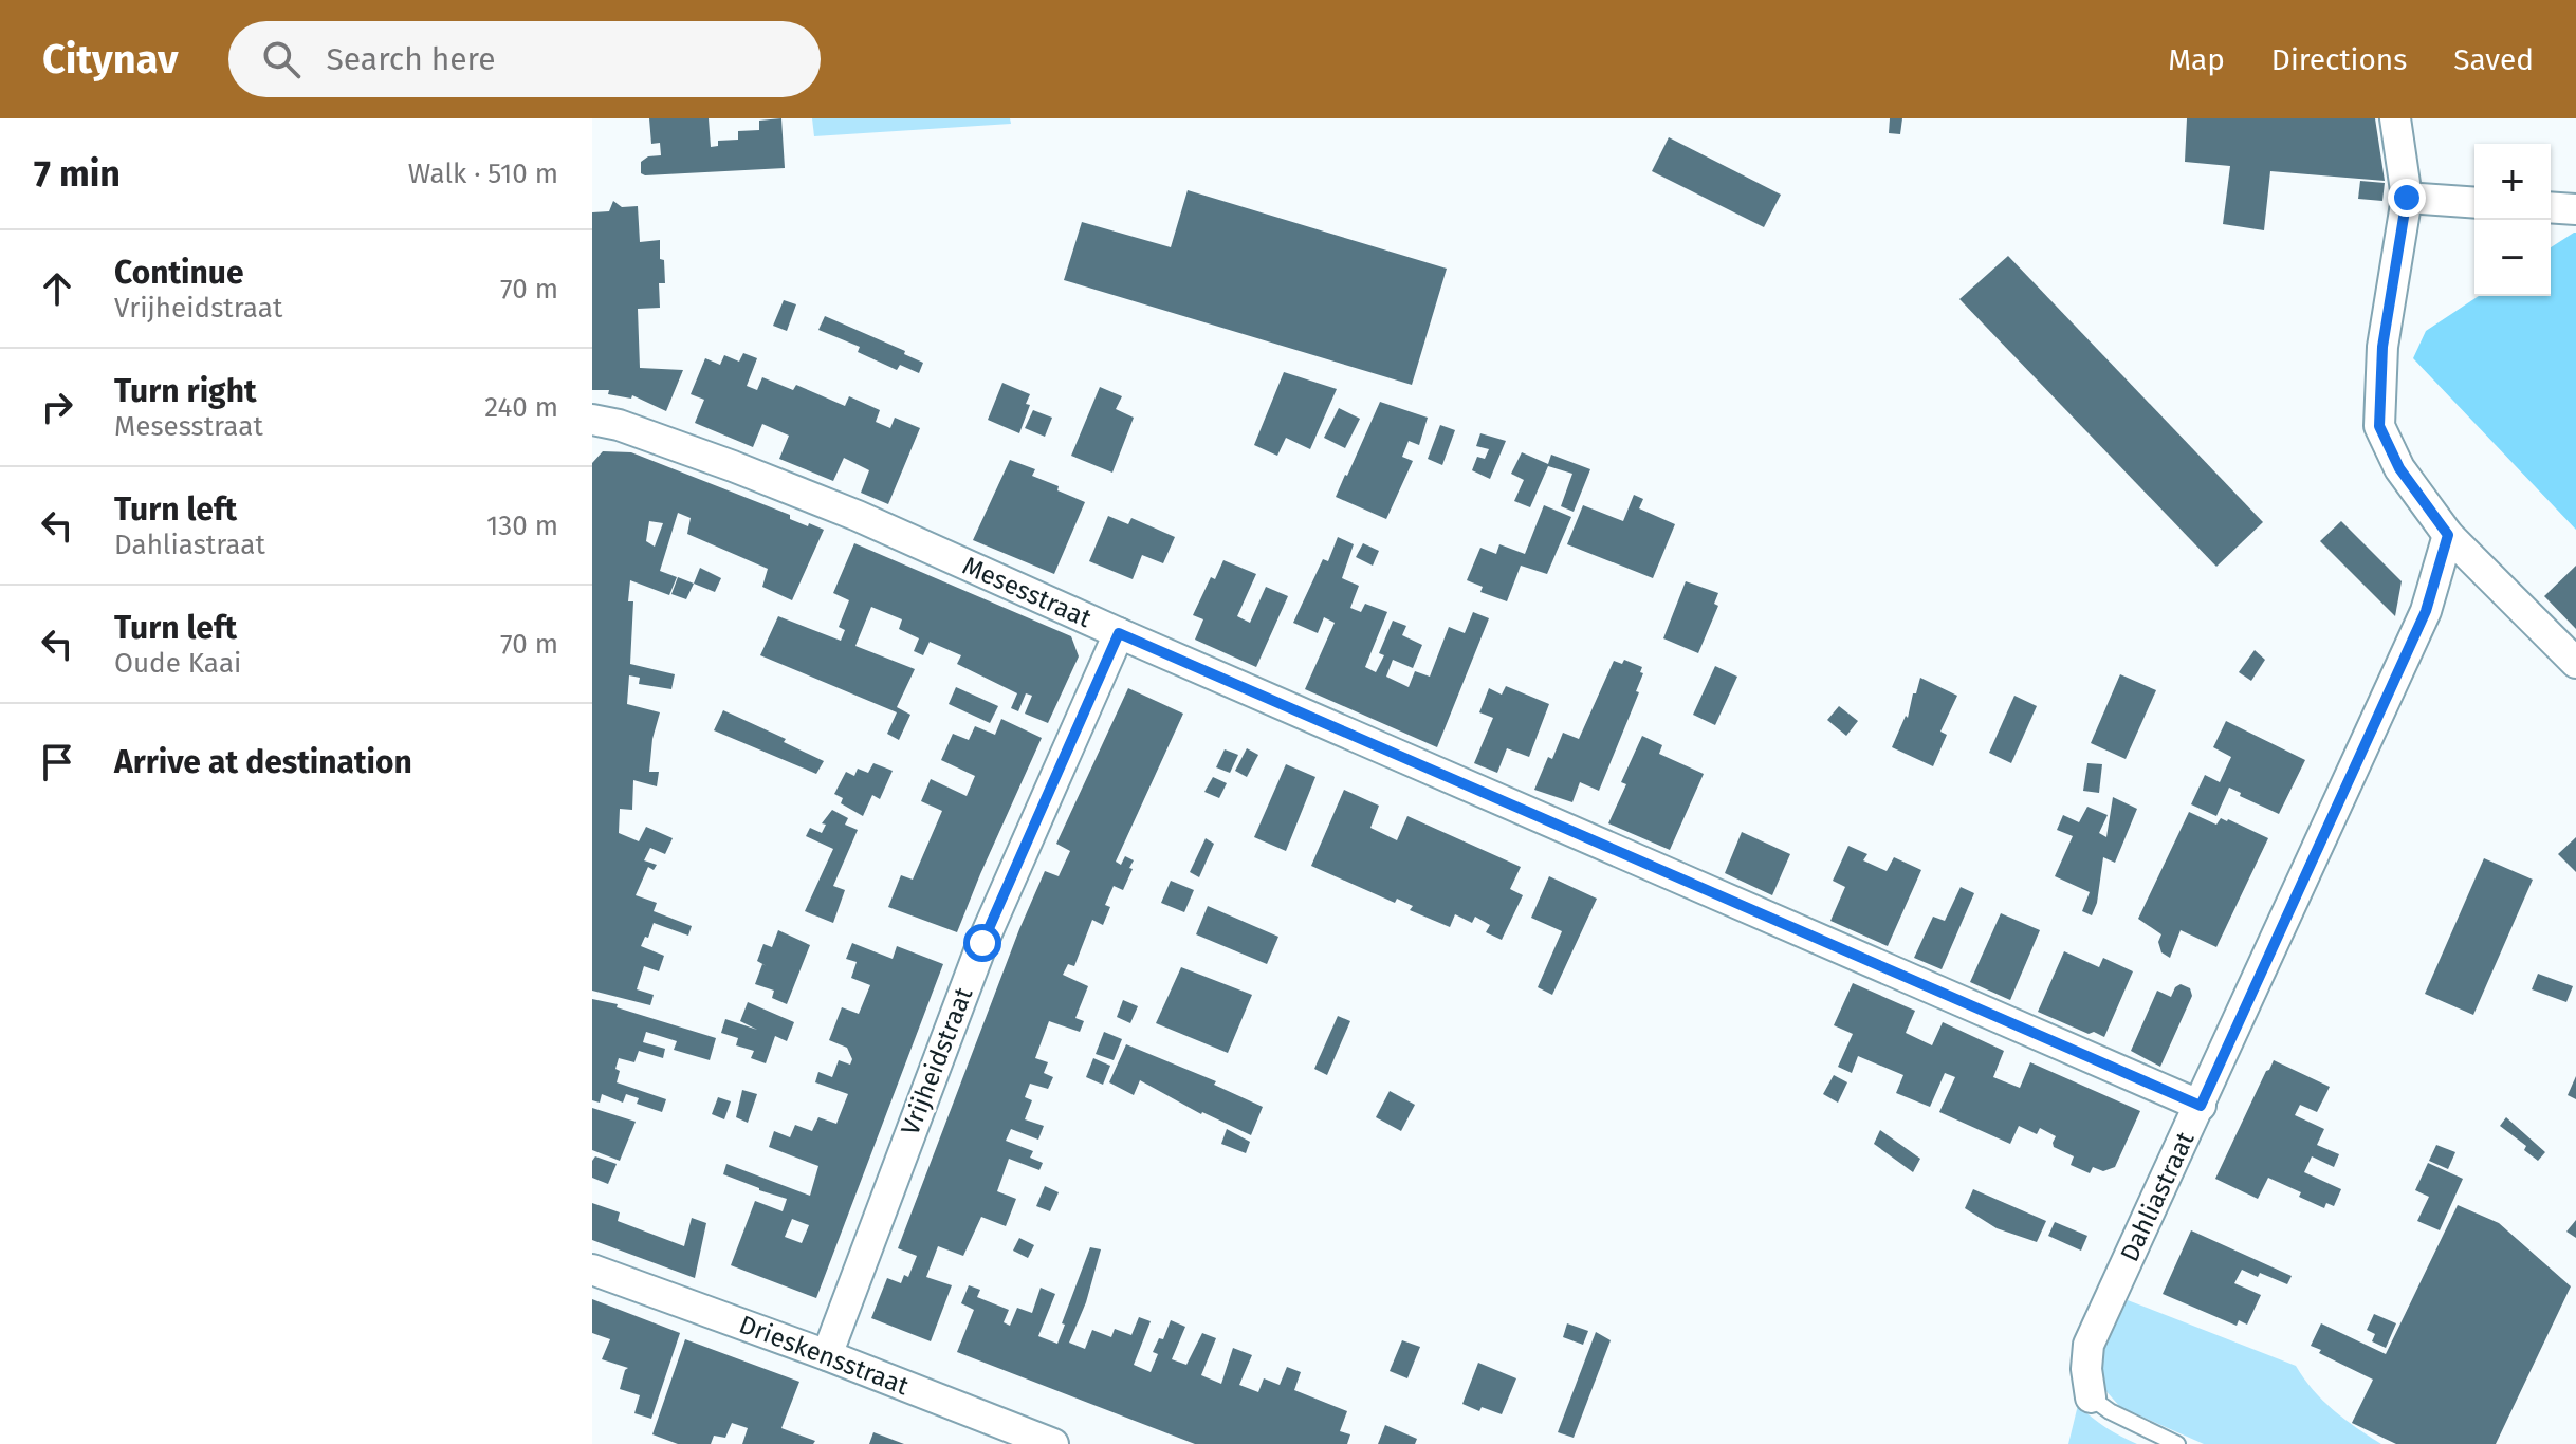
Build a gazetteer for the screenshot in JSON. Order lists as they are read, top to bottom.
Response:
{
  "streets": {
    "street": [
      "Mesesstraat",
      "Vrijheidstraat",
      "Dahliastraat",
      "Drieskensstraat"
    ]
  },
  "crossings": [
    ["Mesesstraat", "Vrijheidstraat"],
    ["Mesesstraat", "Dahliastraat"],
    ["Vrijheidstraat", "Drieskensstraat"]
  ],
  "page": {
    "header": "Citynav",
    "search": "Search here",
    "nav": ["Map", "Directions", "Saved"],
    "heading": ["7 min", "Walk · 510 m"],
    "map_buttons": ["+", "−"],
    "list": [
      ["Continue", "Vrijheidstraat", "70 m"],
      ["Turn right", "Mesesstraat", "240 m"],
      ["Turn left", "Dahliastraat", "130 m"],
      ["Turn left", "Oude Kaai", "70 m"],
      "Arrive at destination"
    ]
  }
}
